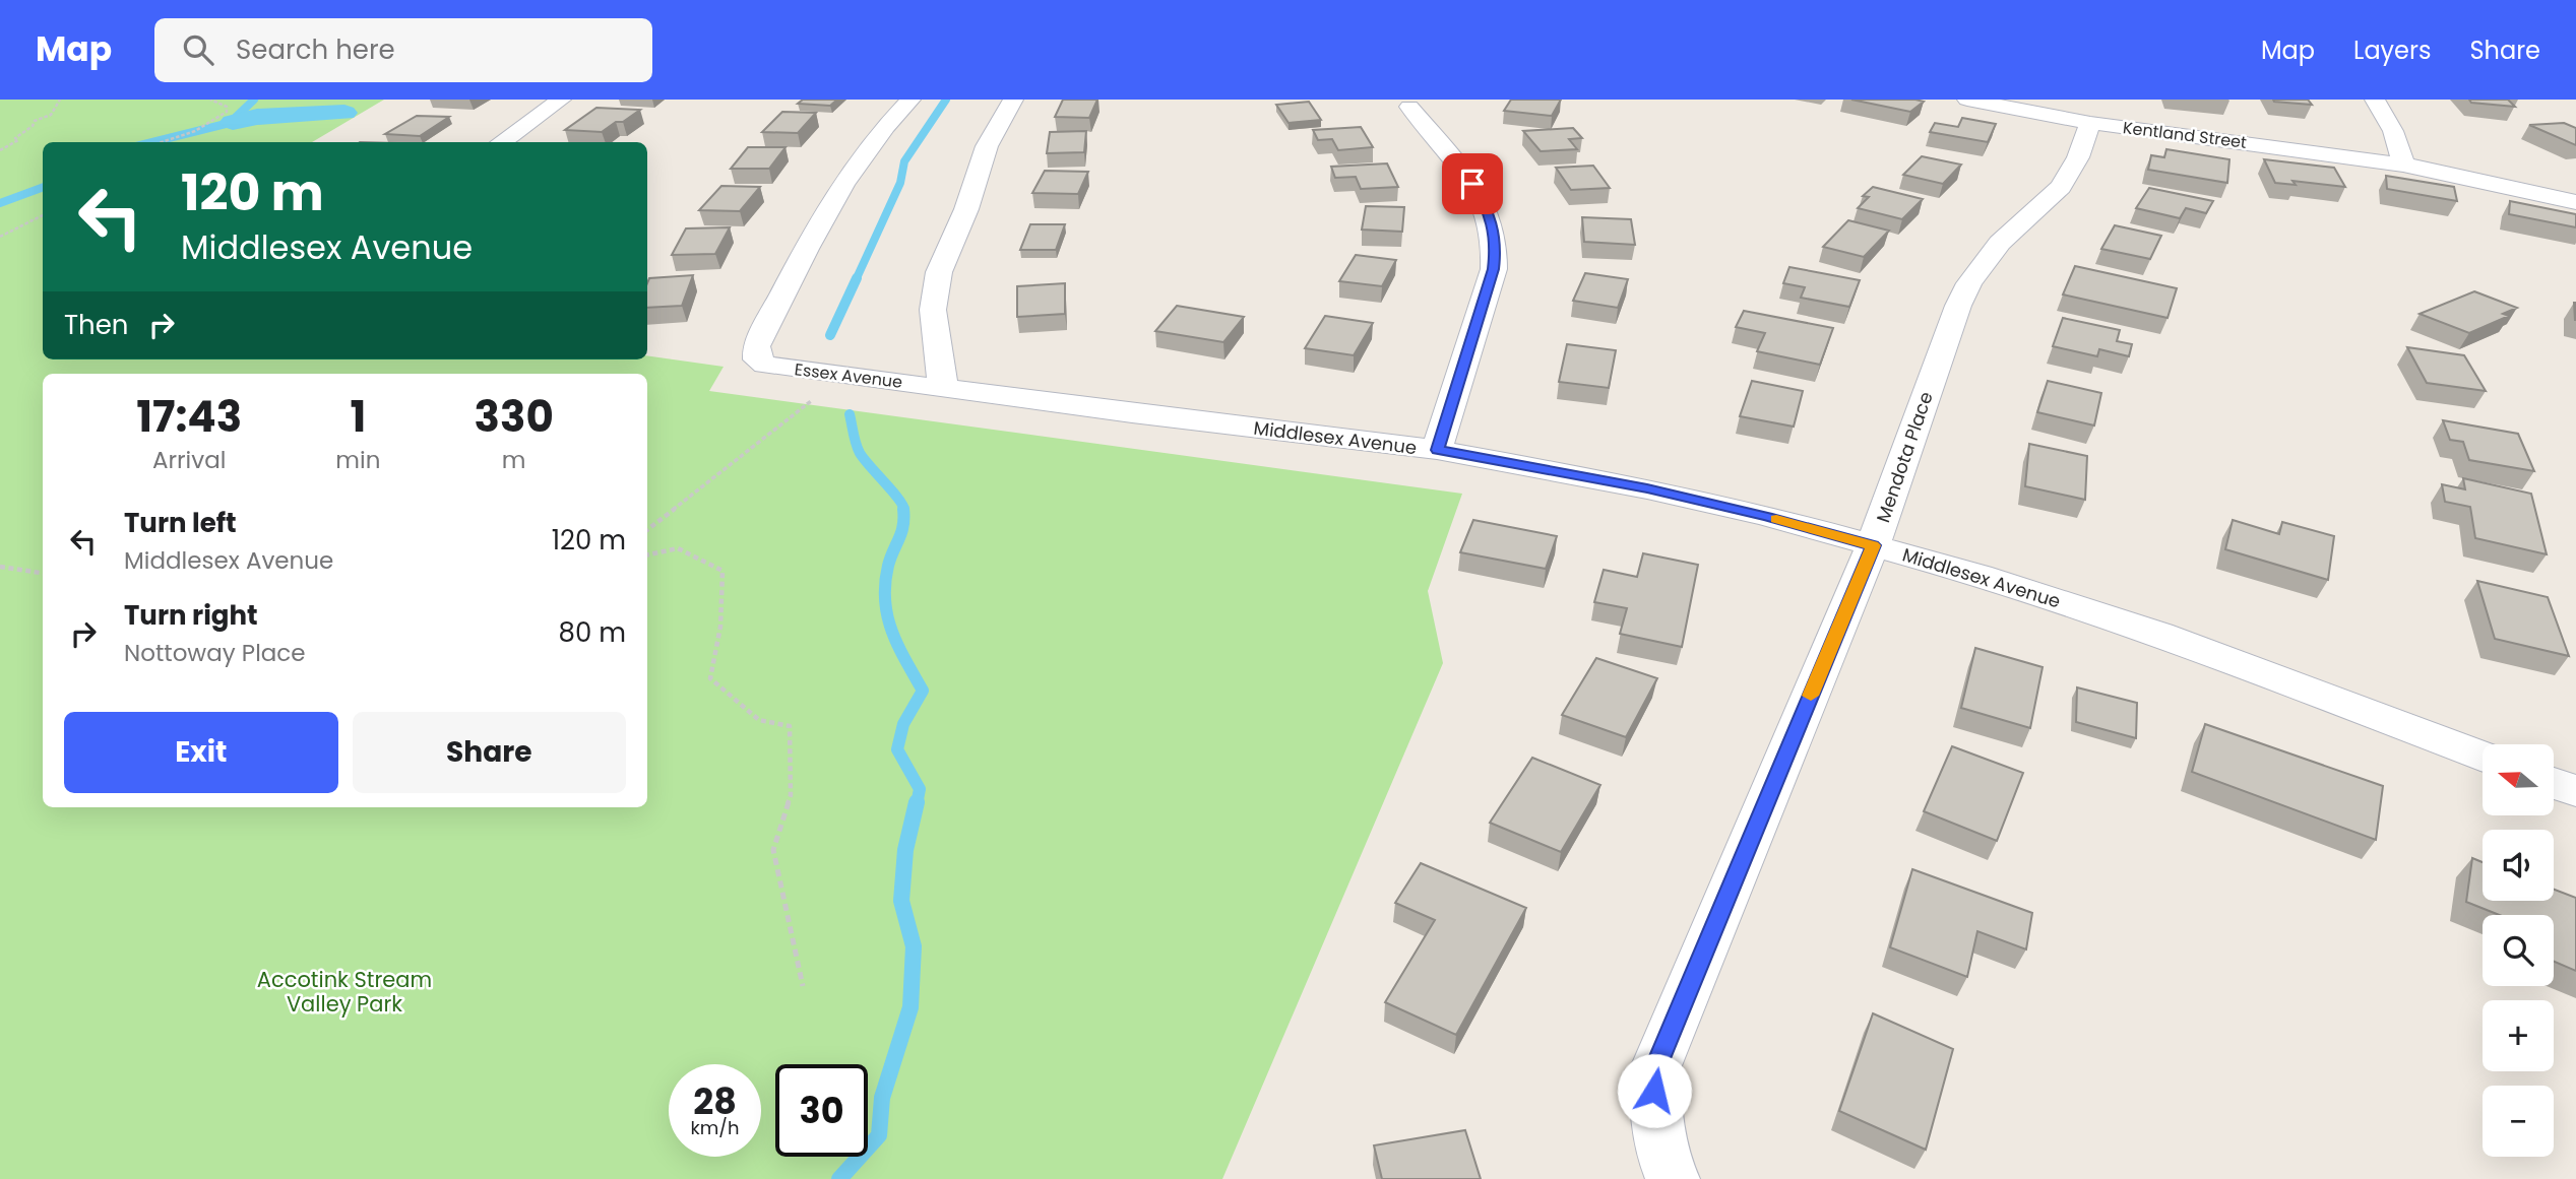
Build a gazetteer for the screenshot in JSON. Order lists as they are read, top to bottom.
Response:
{
  "streets": {
    "street": [
      "Kentland Street",
      "Essex Avenue",
      "Middlesex Avenue",
      "Mendota Place"
    ]
  },
  "crossings": [
    ["Kentland Street", "Mendota Place"],
    ["Essex Avenue", "Middlesex Avenue"],
    ["Middlesex Avenue", "Mendota Place"]
  ],
  "parks": ["Accotink Stream Valley Park"],
  "north": "left",
  "page": {
    "header": "Map",
    "search": "Search here",
    "nav": ["Map", "Layers", "Share"],
    "turn": ["120 m", "Middlesex Avenue"],
    "then": "Then",
    "eta": [
      "17:43",
      "Arrival",
      "1",
      "min",
      "330",
      "m"
    ],
    "list": [
      {
        "name": "Turn left",
        "note": "Middlesex Avenue",
        "value": "120 m"
      },
      {
        "name": "Turn right",
        "note": "Nottoway Place",
        "value": "80 m"
      }
    ],
    "buttons": ["Exit", "Share"],
    "map_buttons": ["+", "−"],
    "speed": "28 km/h",
    "limit": "30"
  }
}
